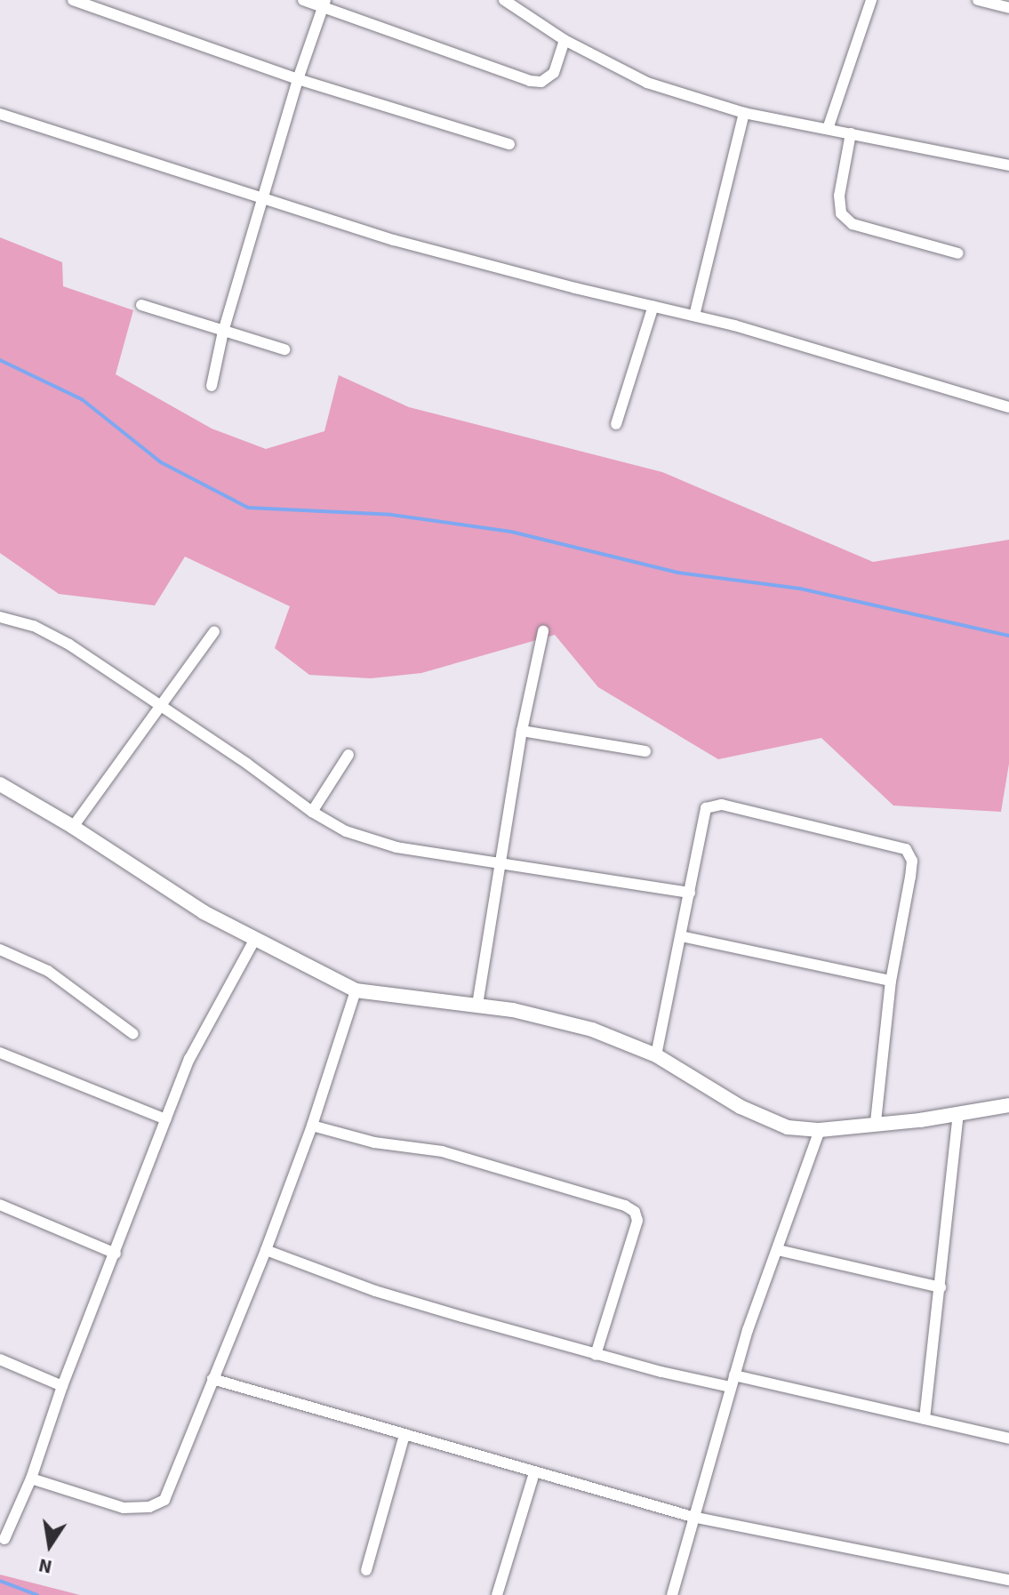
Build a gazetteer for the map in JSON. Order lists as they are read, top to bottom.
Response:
{
  "north": "bottom"
}
